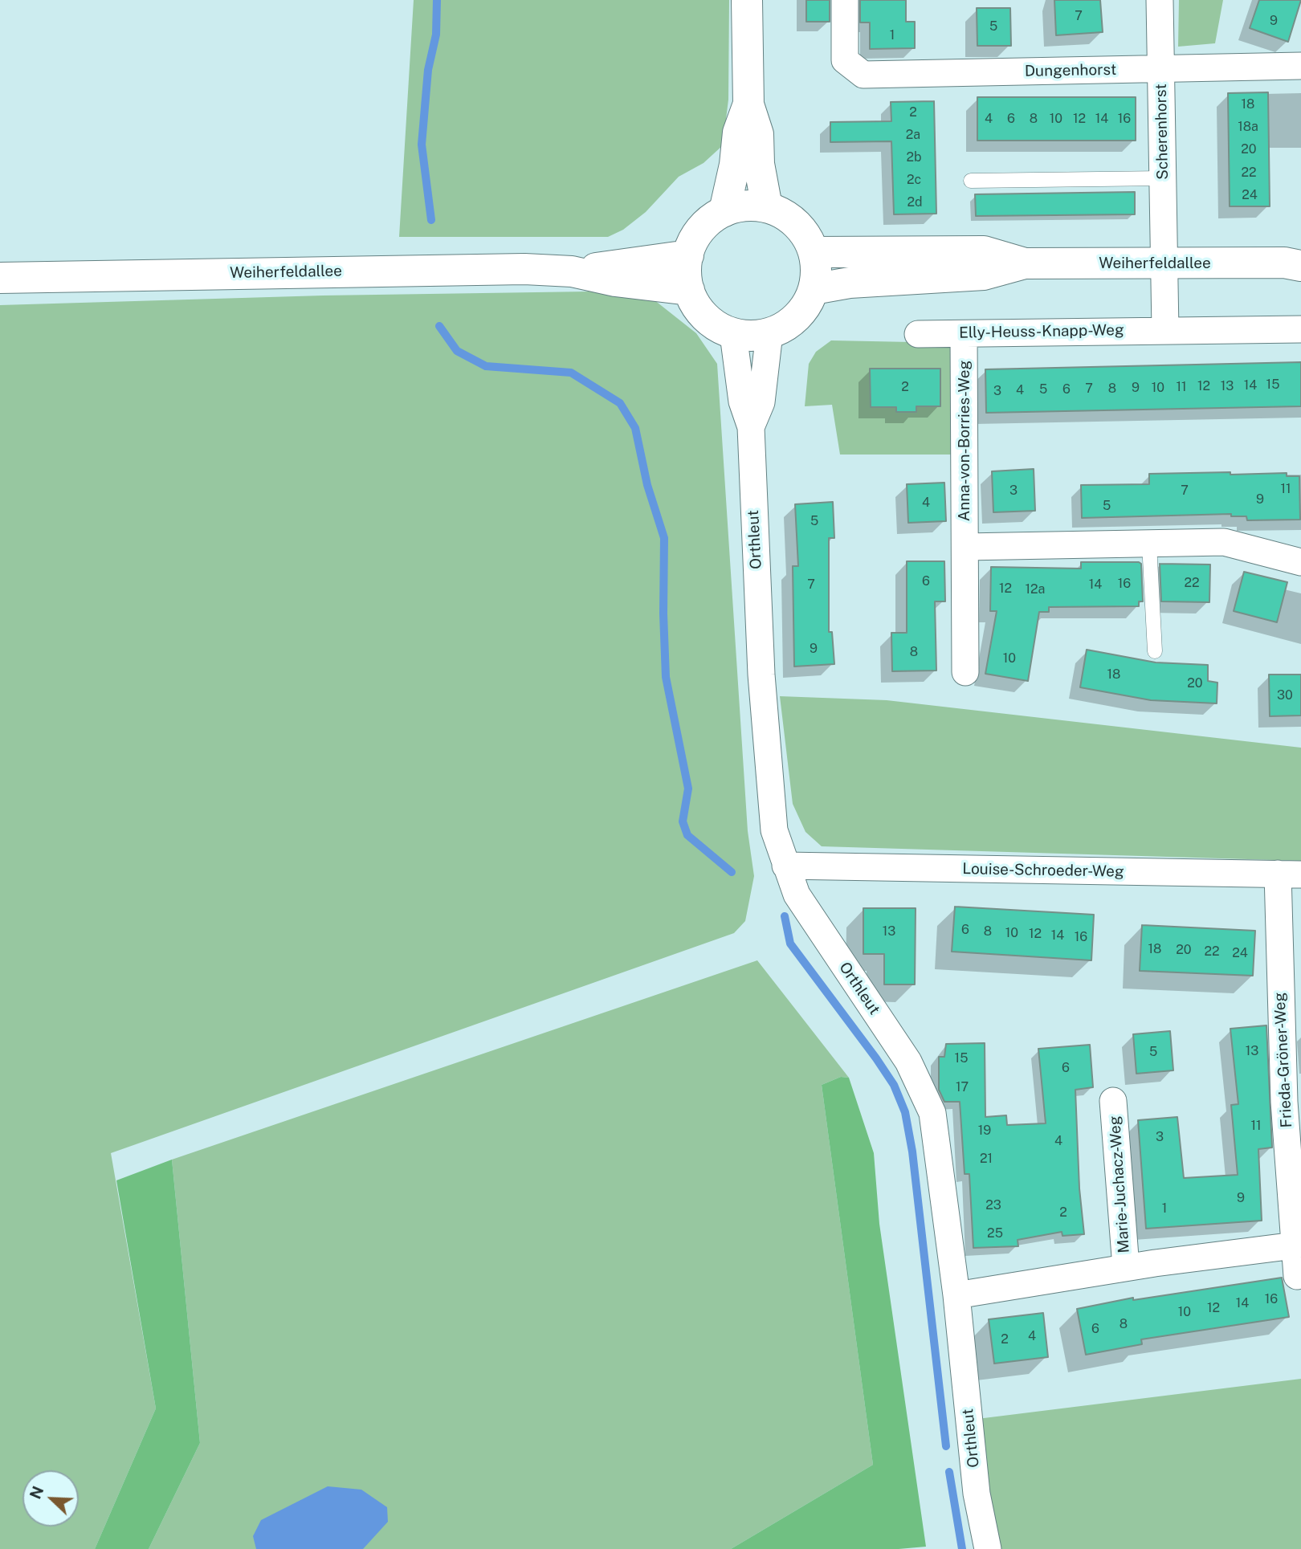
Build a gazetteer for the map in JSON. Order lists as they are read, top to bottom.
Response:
{
  "streets": {
    "main road": ["Weiherfeldallee"],
    "street": [
      "Dungenhorst",
      "Scherenhorst",
      "Elly-Heuss-Knapp-Weg",
      "Anna-von-Borries-Weg",
      "Orthleut",
      "Louise-Schroeder-Weg",
      "Frieda-Gröner-Weg",
      "Marie-Juchacz-Weg"
    ]
  },
  "crossings": [
    ["Dungenhorst", "Scherenhorst"],
    ["Scherenhorst", "Weiherfeldallee"],
    ["Weiherfeldallee", "Orthleut"],
    ["Elly-Heuss-Knapp-Weg", "Anna-von-Borries-Weg"],
    ["Orthleut", "Louise-Schroeder-Weg"],
    ["Louise-Schroeder-Weg", "Frieda-Gröner-Weg"]
  ],
  "house_numbers": [
    "7",
    "9",
    "5",
    "1",
    "18",
    "2",
    "4",
    "6",
    "8",
    "10",
    "12",
    "14",
    "16",
    "18a",
    "2a",
    "20",
    "2b",
    "22",
    "2c",
    "24",
    "2d",
    "15",
    "14",
    "12",
    "13",
    "2",
    "11",
    "9",
    "10",
    "7",
    "8",
    "5",
    "6",
    "4",
    "3",
    "11",
    "3",
    "7",
    "9",
    "4",
    "5",
    "5",
    "6",
    "22",
    "16",
    "7",
    "14",
    "12",
    "12a",
    "9",
    "8",
    "10",
    "18",
    "20",
    "30",
    "6",
    "13",
    "8",
    "10",
    "12",
    "14",
    "16",
    "18",
    "20",
    "22",
    "24",
    "13",
    "5",
    "15",
    "6",
    "17",
    "11",
    "19",
    "3",
    "4",
    "21",
    "9",
    "23",
    "1",
    "2",
    "25",
    "16",
    "14",
    "12",
    "10",
    "8",
    "6",
    "4",
    "2"
  ],
  "north": "top left"
}
